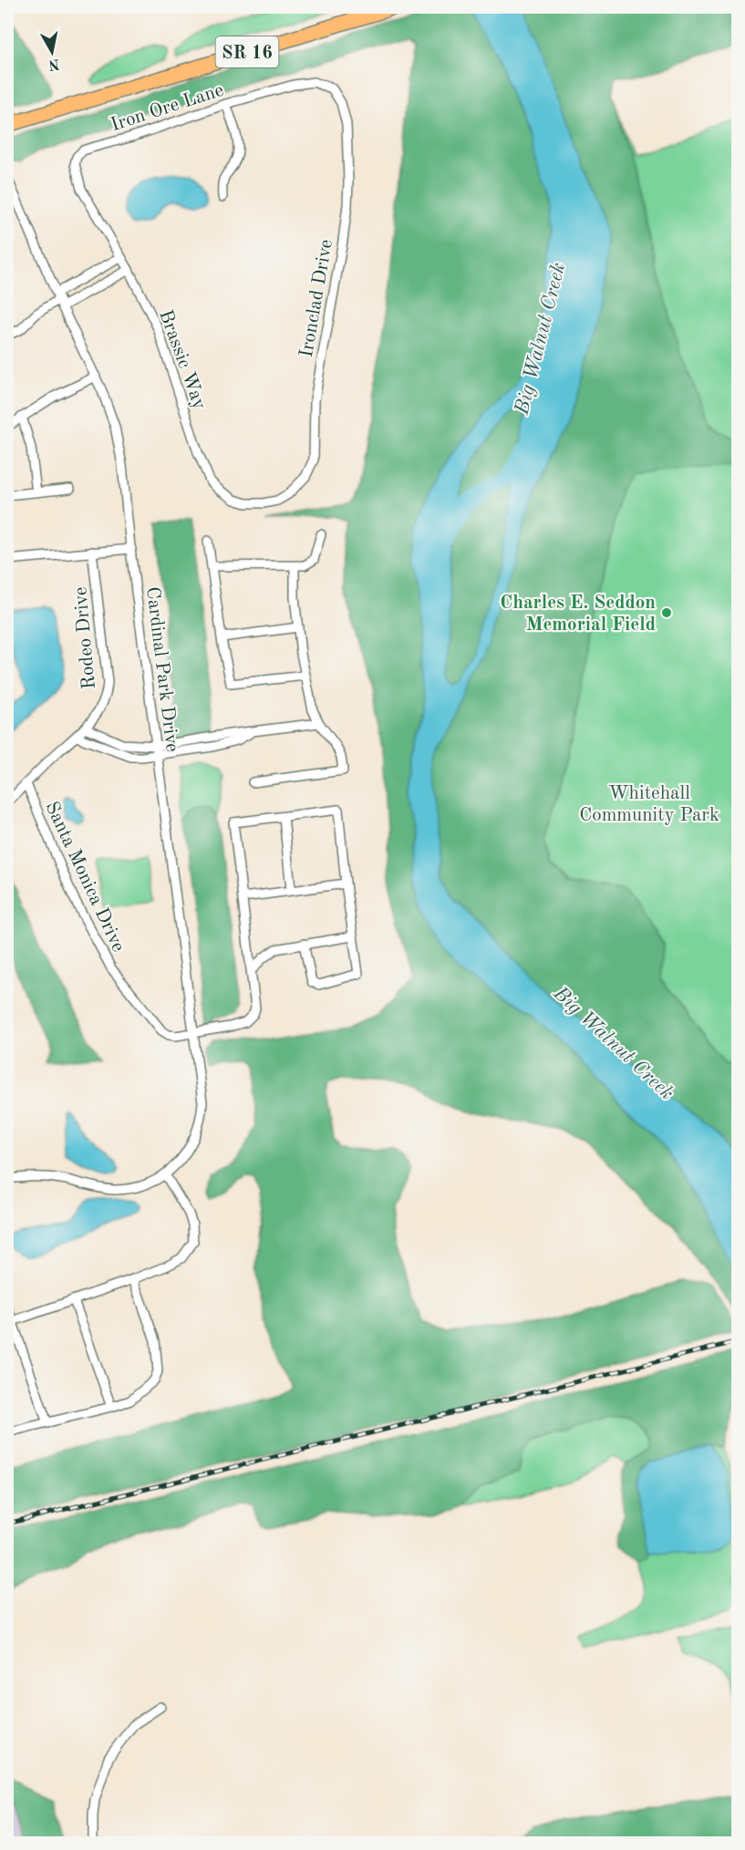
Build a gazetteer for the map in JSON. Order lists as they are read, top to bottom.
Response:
{
  "streets": {
    "main road": ["SR 16"],
    "street": [
      "Iron Ore Lane",
      "Ironclad Drive",
      "Brassic Way",
      "Rodeo Drive",
      "Cardinal Park Drive",
      "Santa Monica Drive"
    ]
  },
  "crossings": [
    ["Iron Ore Lane", "Ironclad Drive"],
    ["Iron Ore Lane", "Brassic Way"],
    ["Ironclad Drive", "Brassic Way"],
    ["Rodeo Drive", "Santa Monica Drive"],
    ["Cardinal Park Drive", "Santa Monica Drive"]
  ],
  "water": ["Big Walnut Creek"],
  "parks": ["Whitehall Community Park"],
  "places": ["Charles E. Seddon Memorial Field"],
  "north": "bottom"
}
